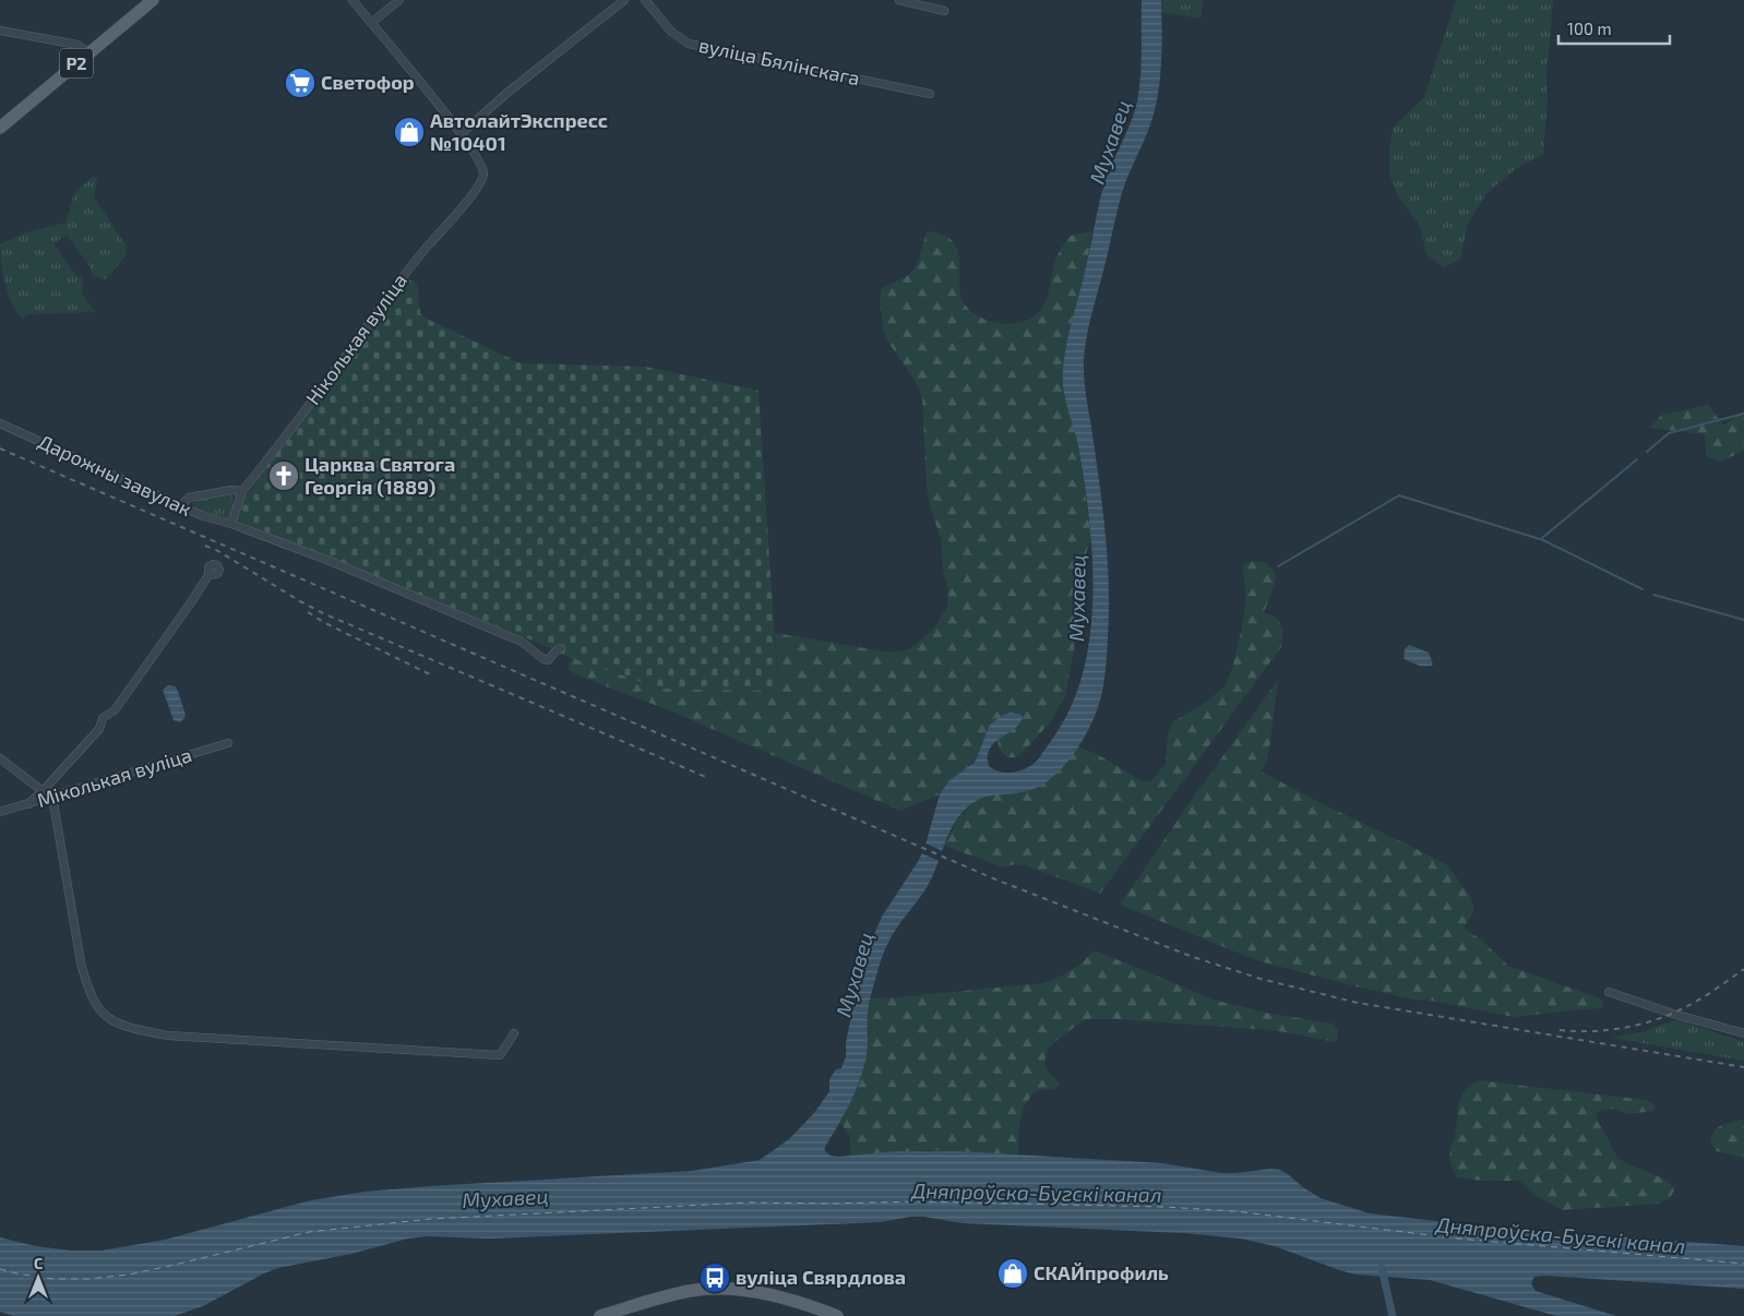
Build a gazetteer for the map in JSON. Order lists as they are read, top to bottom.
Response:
{
  "streets": {
    "main road": ["Р2"],
    "street": [
      "вуліца Бялінскага",
      "Ніколькая вуліца",
      "Дарожны завулак",
      "Міколькая вуліца"
    ]
  },
  "crossings": [
    ["Ніколькая вуліца", "Дарожны завулак"]
  ],
  "water": ["Мухавец", "Дняпроўска-Бугскі канал"],
  "places": {
    "supermarket": ["Светофор"],
    "shop": ["АвтолайтЭкспресс №10401", "СКАЙпрофиль"],
    "church": ["Царква Святога Георгія (1889)"],
    "bus stop": ["вуліца Свярдлова"]
  },
  "scale_bar": "100 m",
  "north": "top"
}
